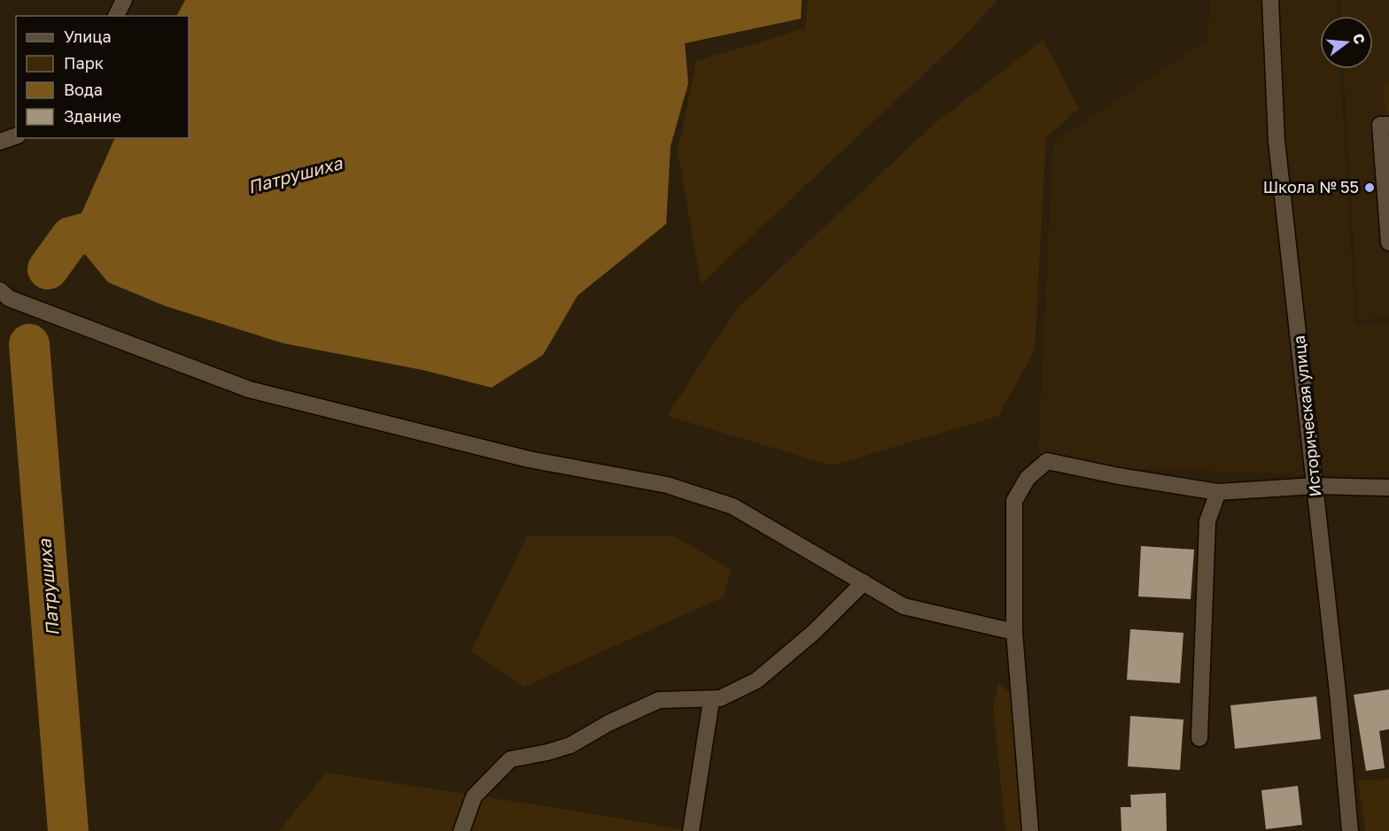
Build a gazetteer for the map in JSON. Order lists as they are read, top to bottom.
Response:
{
  "streets": {
    "street": ["Историческая улица"]
  },
  "water": ["Патрушиха"],
  "places": ["Школа № 55"],
  "legend": [
    "Улица",
    "Парк",
    "Вода",
    "Здание"
  ],
  "north": "right"
}
